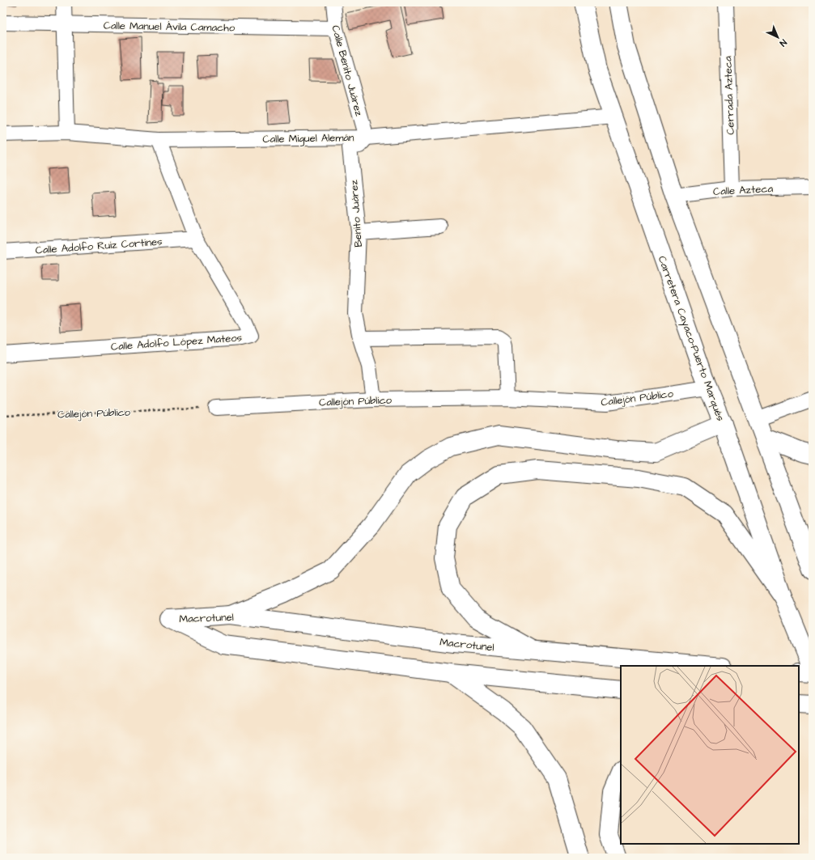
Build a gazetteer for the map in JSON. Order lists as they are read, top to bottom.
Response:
{
  "streets": {
    "main road": ["Carretera Cayaco-Puerto Marqués", "Macrotunel"],
    "street": [
      "Calle Manuel Ávila Camacho",
      "Calle Benito Juárez",
      "Cerrada Azteca",
      "Calle Miguel Alemán",
      "Calle Azteca",
      "Benito Juárez",
      "Calle Adolfo Ruiz Cortines",
      "Calle Adolfo López Mateos",
      "Callejón Público"
    ]
  },
  "crossings": [
    ["Calle Manuel Ávila Camacho", "Calle Benito Juárez"],
    ["Calle Benito Juárez", "Calle Miguel Alemán"],
    ["Calle Benito Juárez", "Benito Juárez"],
    ["Cerrada Azteca", "Calle Azteca"],
    ["Calle Miguel Alemán", "Benito Juárez"],
    ["Calle Miguel Alemán", "Carretera Cayaco-Puerto Marqués"],
    ["Calle Miguel Alemán", "Calle Adolfo López Mateos"],
    ["Benito Juárez", "Callejón Público"],
    ["Calle Adolfo Ruiz Cortines", "Calle Adolfo López Mateos"],
    ["Carretera Cayaco-Puerto Marqués", "Callejón Público"]
  ],
  "north": "bottom right"
}
